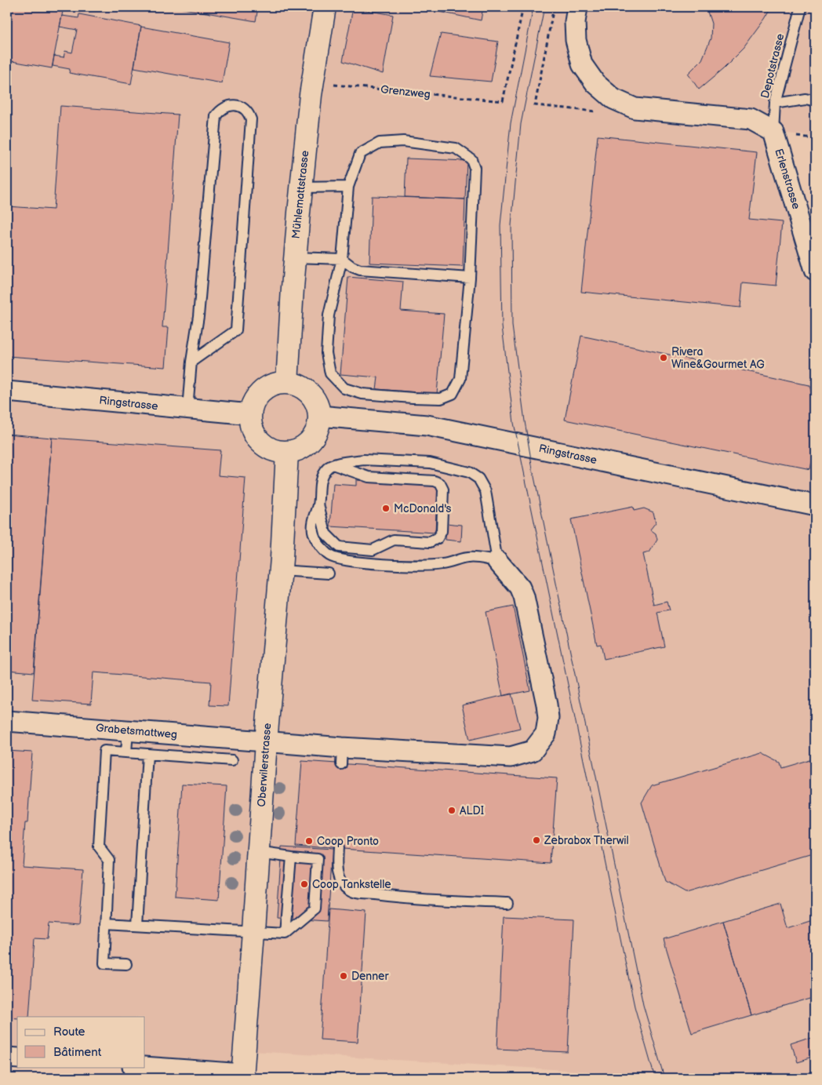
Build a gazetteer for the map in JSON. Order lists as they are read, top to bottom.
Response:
{
  "streets": {
    "main road": ["Mühlemattstrasse", "Oberwilerstrasse"],
    "street": ["Erlenstrasse", "Ringstrasse", "Grabetsmattweg"],
    "lane": ["Depotstrasse"],
    "path": ["Grenzweg"]
  },
  "crossings": [
    ["Depotstrasse", "Erlenstrasse"],
    ["Grenzweg", "Mühlemattstrasse"],
    ["Mühlemattstrasse", "Ringstrasse"],
    ["Mühlemattstrasse", "Oberwilerstrasse"],
    ["Ringstrasse", "Oberwilerstrasse"],
    ["Grabetsmattweg", "Oberwilerstrasse"]
  ],
  "places": [
    "Rivera Wine&Gourmet AG",
    "McDonald's",
    "ALDI",
    "Zebrabox Therwil",
    "Coop Pronto",
    "Coop Tankstelle",
    "Denner"
  ],
  "legend": ["Route", "Bâtiment"]
}
